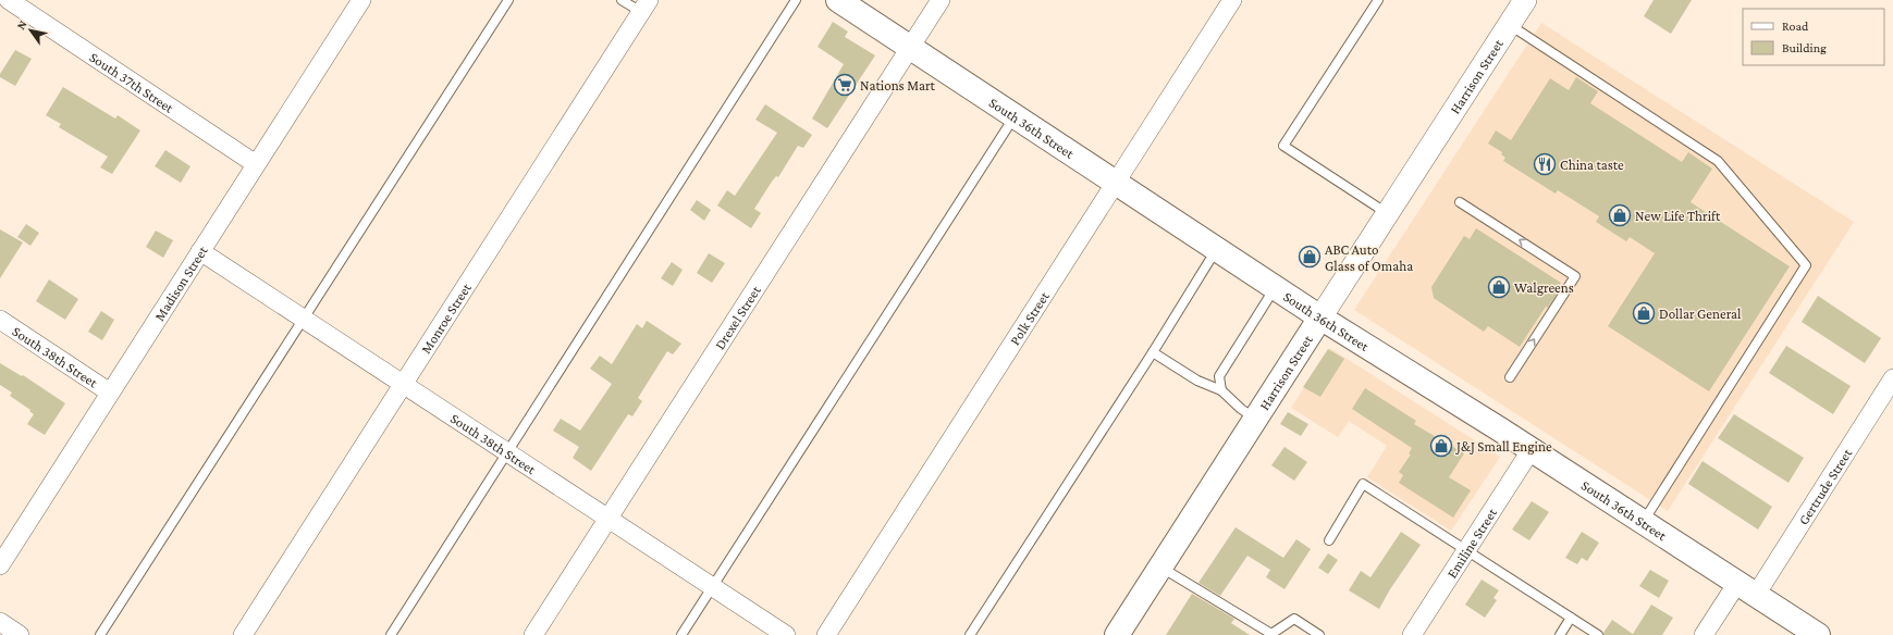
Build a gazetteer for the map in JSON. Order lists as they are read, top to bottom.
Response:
{
  "streets": {
    "main road": ["Harrison Street", "South 36th Street"],
    "street": [
      "South 37th Street",
      "Madison Street",
      "Monroe Street",
      "Drexel Street",
      "Polk Street",
      "South 38th Street",
      "Gertrude Street",
      "Emiline Street"
    ]
  },
  "crossings": [
    ["Harrison Street", "South 36th Street"],
    ["South 37th Street", "Madison Street"],
    ["South 36th Street", "Drexel Street"],
    ["South 36th Street", "Polk Street"],
    ["South 36th Street", "Gertrude Street"],
    ["South 36th Street", "Emiline Street"],
    ["Madison Street", "South 38th Street"],
    ["Monroe Street", "South 38th Street"],
    ["Drexel Street", "South 38th Street"]
  ],
  "places": {
    "supermarket": ["Nations Mart"],
    "restaurant": ["China taste"],
    "shop": [
      "New Life Thrift",
      "ABC Auto Glass of Omaha",
      "Walgreens",
      "Dollar General",
      "J&J Small Engine"
    ]
  },
  "legend": ["Road", "Building"],
  "north": "top left"
}
